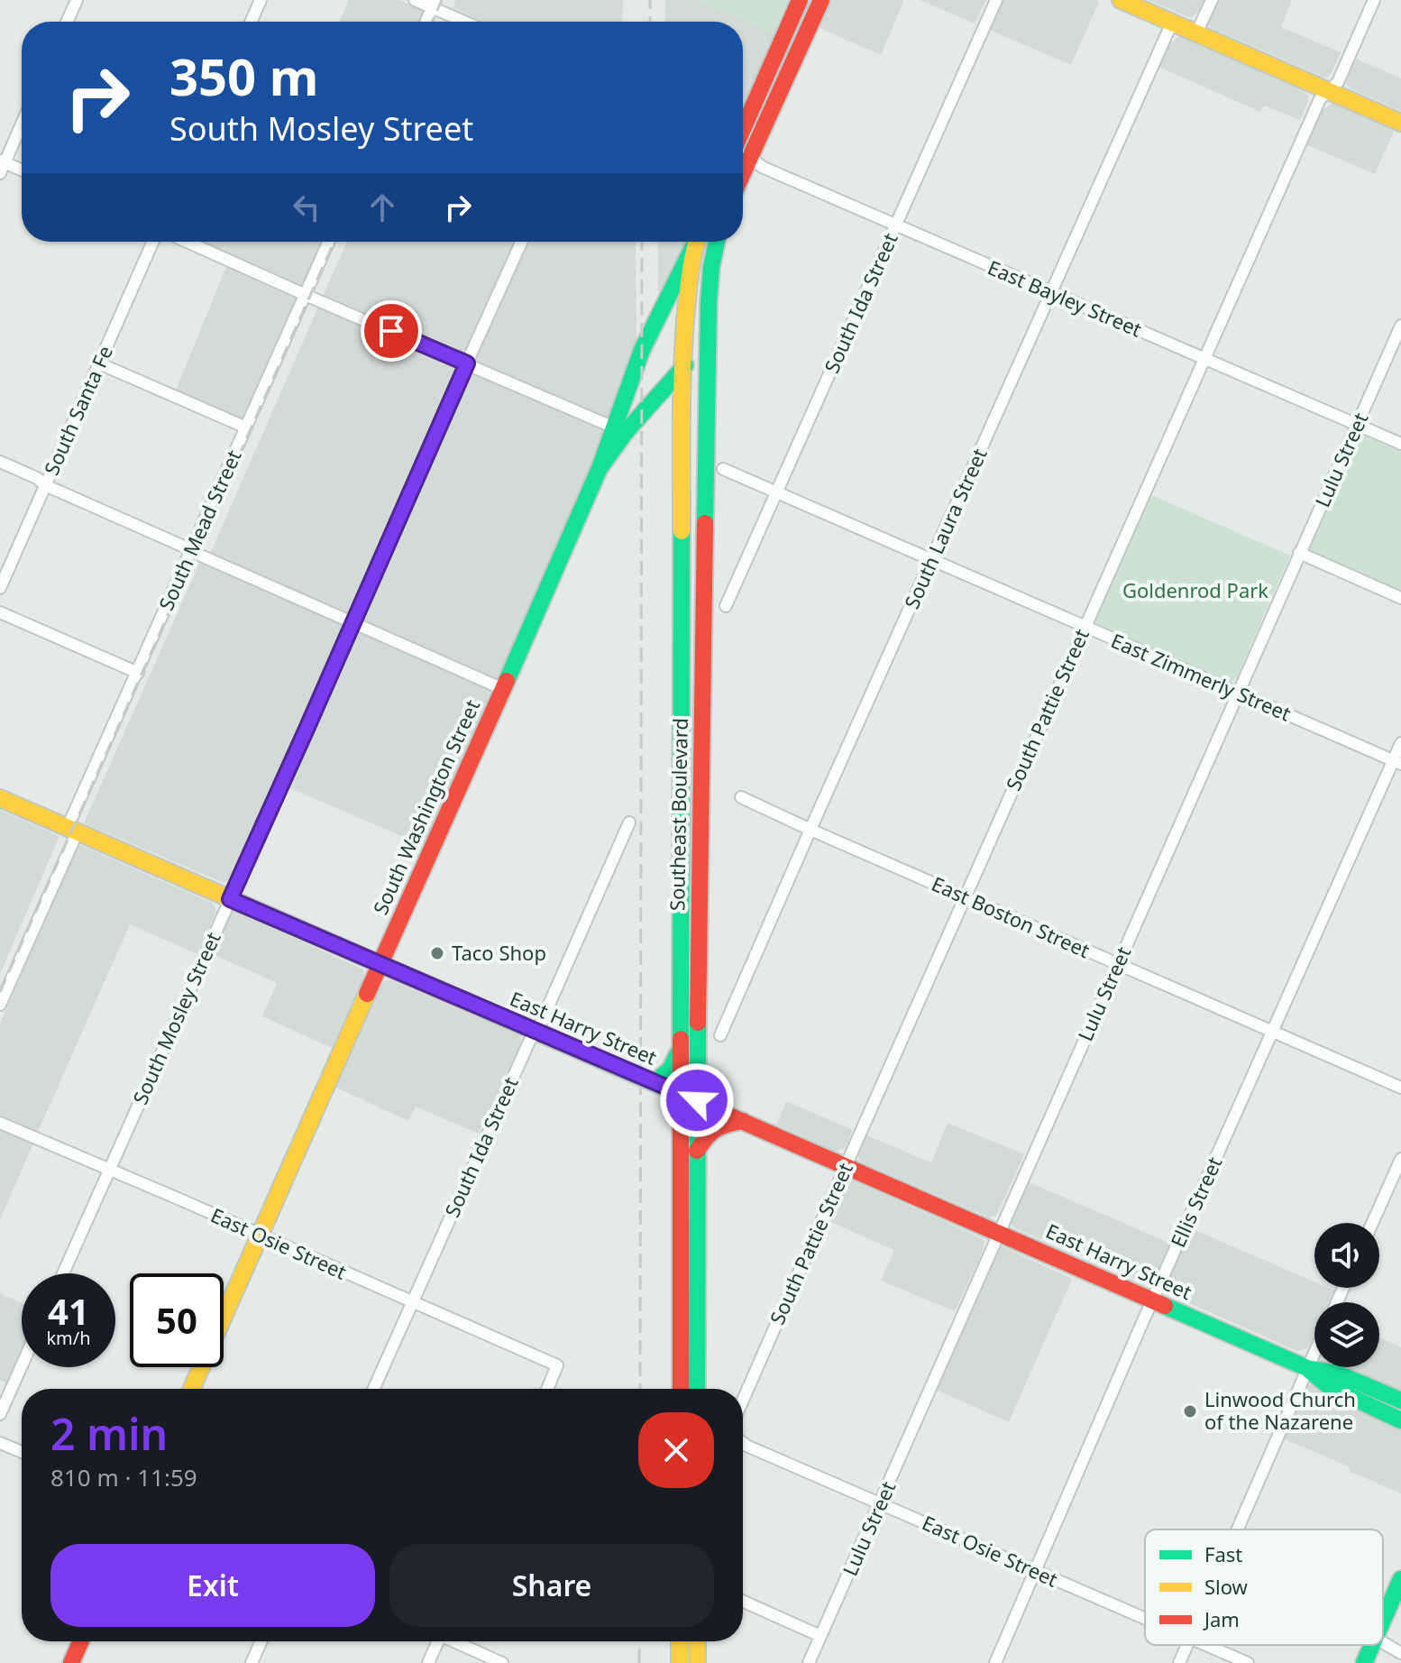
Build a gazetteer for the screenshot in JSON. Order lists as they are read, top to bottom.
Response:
{
  "streets": {
    "main road": ["South Washington Street", "Southeast Boulevard", "East Harry Street"],
    "street": [
      "East Bayley Street",
      "South Ida Street",
      "South Santa Fe",
      "Lulu Street",
      "South Laura Street",
      "South Mead Street",
      "East Zimmerly Street",
      "South Pattie Street",
      "East Boston Street",
      "South Mosley Street",
      "Ellis Street",
      "East Osie Street"
    ]
  },
  "crossings": [
    ["East Bayley Street", "South Ida Street"],
    ["East Bayley Street", "Lulu Street"],
    ["East Bayley Street", "South Laura Street"],
    ["East Bayley Street", "South Pattie Street"],
    ["South Ida Street", "East Zimmerly Street"],
    ["South Ida Street", "East Harry Street"],
    ["South Ida Street", "East Osie Street"],
    ["Lulu Street", "East Zimmerly Street"],
    ["Lulu Street", "East Boston Street"],
    ["Lulu Street", "East Harry Street"],
    ["Lulu Street", "East Osie Street"],
    ["South Laura Street", "East Zimmerly Street"],
    ["South Laura Street", "East Boston Street"],
    ["South Mead Street", "East Harry Street"],
    ["East Zimmerly Street", "South Pattie Street"],
    ["East Zimmerly Street", "Ellis Street"],
    ["South Pattie Street", "East Boston Street"],
    ["South Pattie Street", "East Harry Street"],
    ["South Washington Street", "East Harry Street"],
    ["South Washington Street", "East Osie Street"],
    ["Southeast Boulevard", "East Harry Street"],
    ["East Boston Street", "Ellis Street"],
    ["South Mosley Street", "East Harry Street"],
    ["South Mosley Street", "East Osie Street"],
    ["East Harry Street", "Ellis Street"],
    ["Ellis Street", "East Osie Street"]
  ],
  "parks": ["Goldenrod Park"],
  "places": ["Taco Shop", "Linwood Church of the Nazarene"],
  "legend": ["Fast", "Slow", "Jam"],
  "page": {
    "turn": ["350 m", "South Mosley Street"],
    "speed": "41 km/h",
    "limit": "50",
    "heading": ["2 min", "810 m · 11:59"],
    "buttons": ["Exit", "Share"]
  }
}
